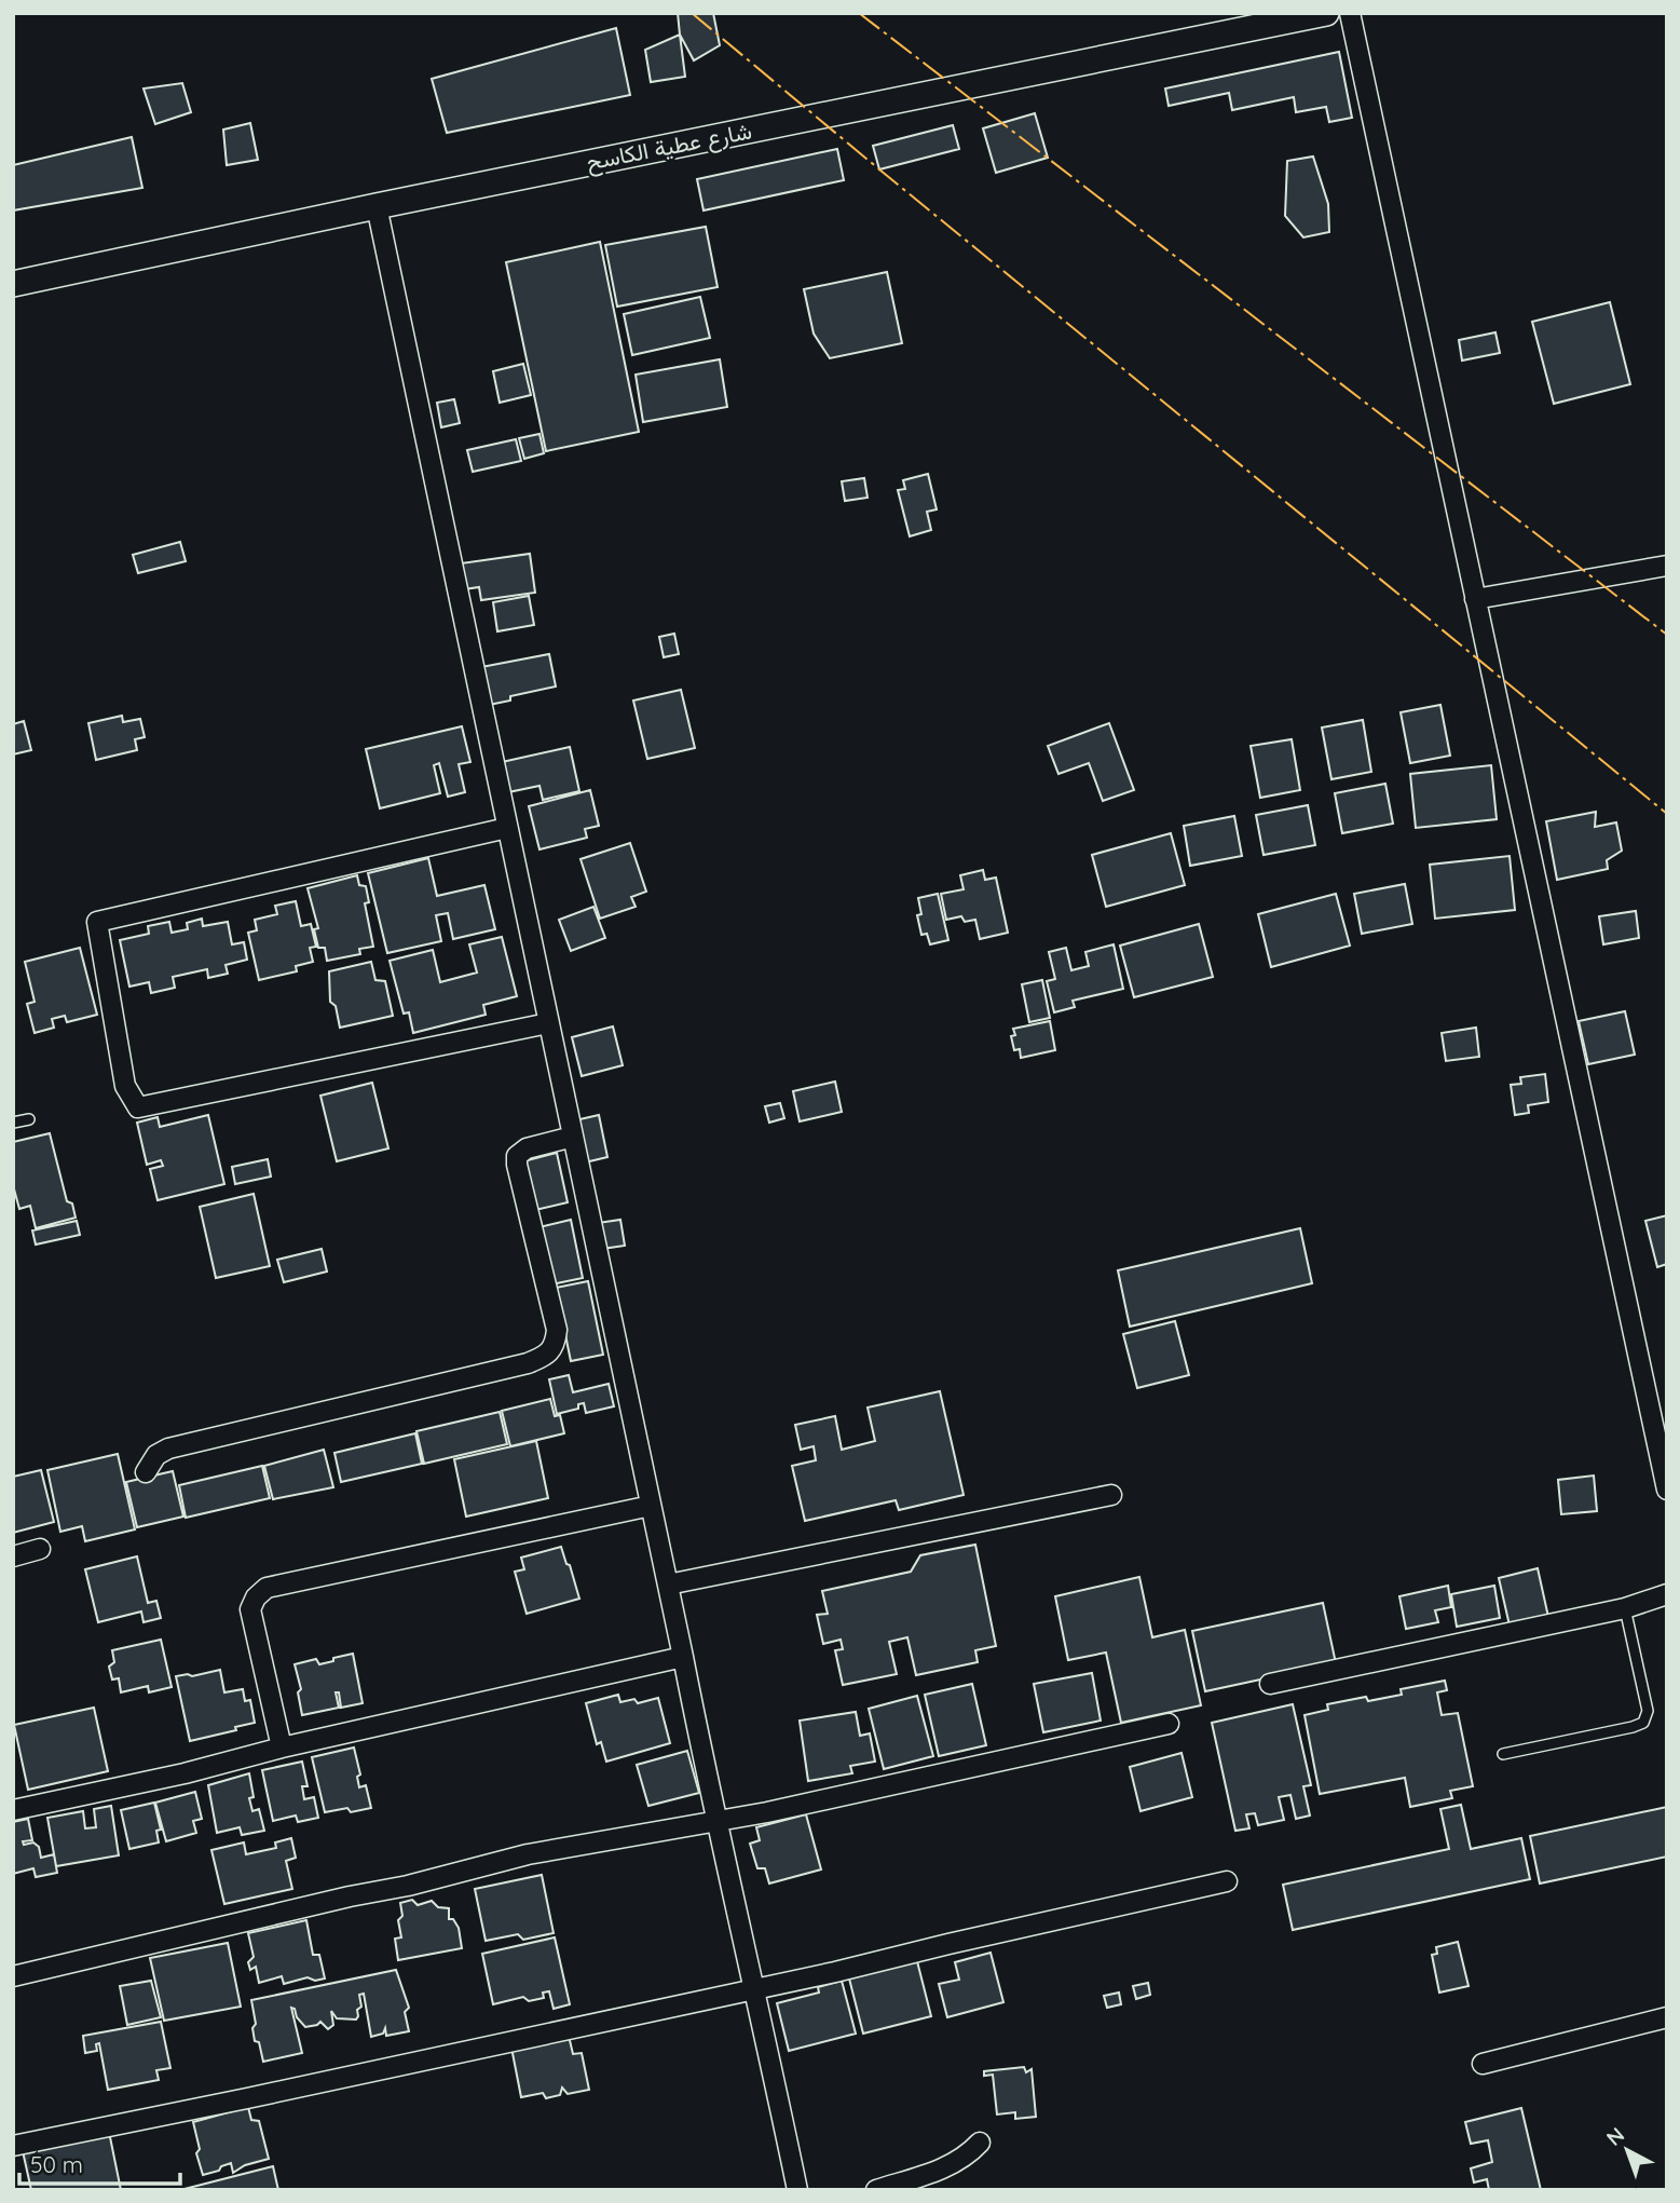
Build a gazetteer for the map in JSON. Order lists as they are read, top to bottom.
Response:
{
  "streets": {
    "street": ["شارع عطية الكاسح"]
  },
  "scale_bar": "50 m",
  "north": "top left"
}
